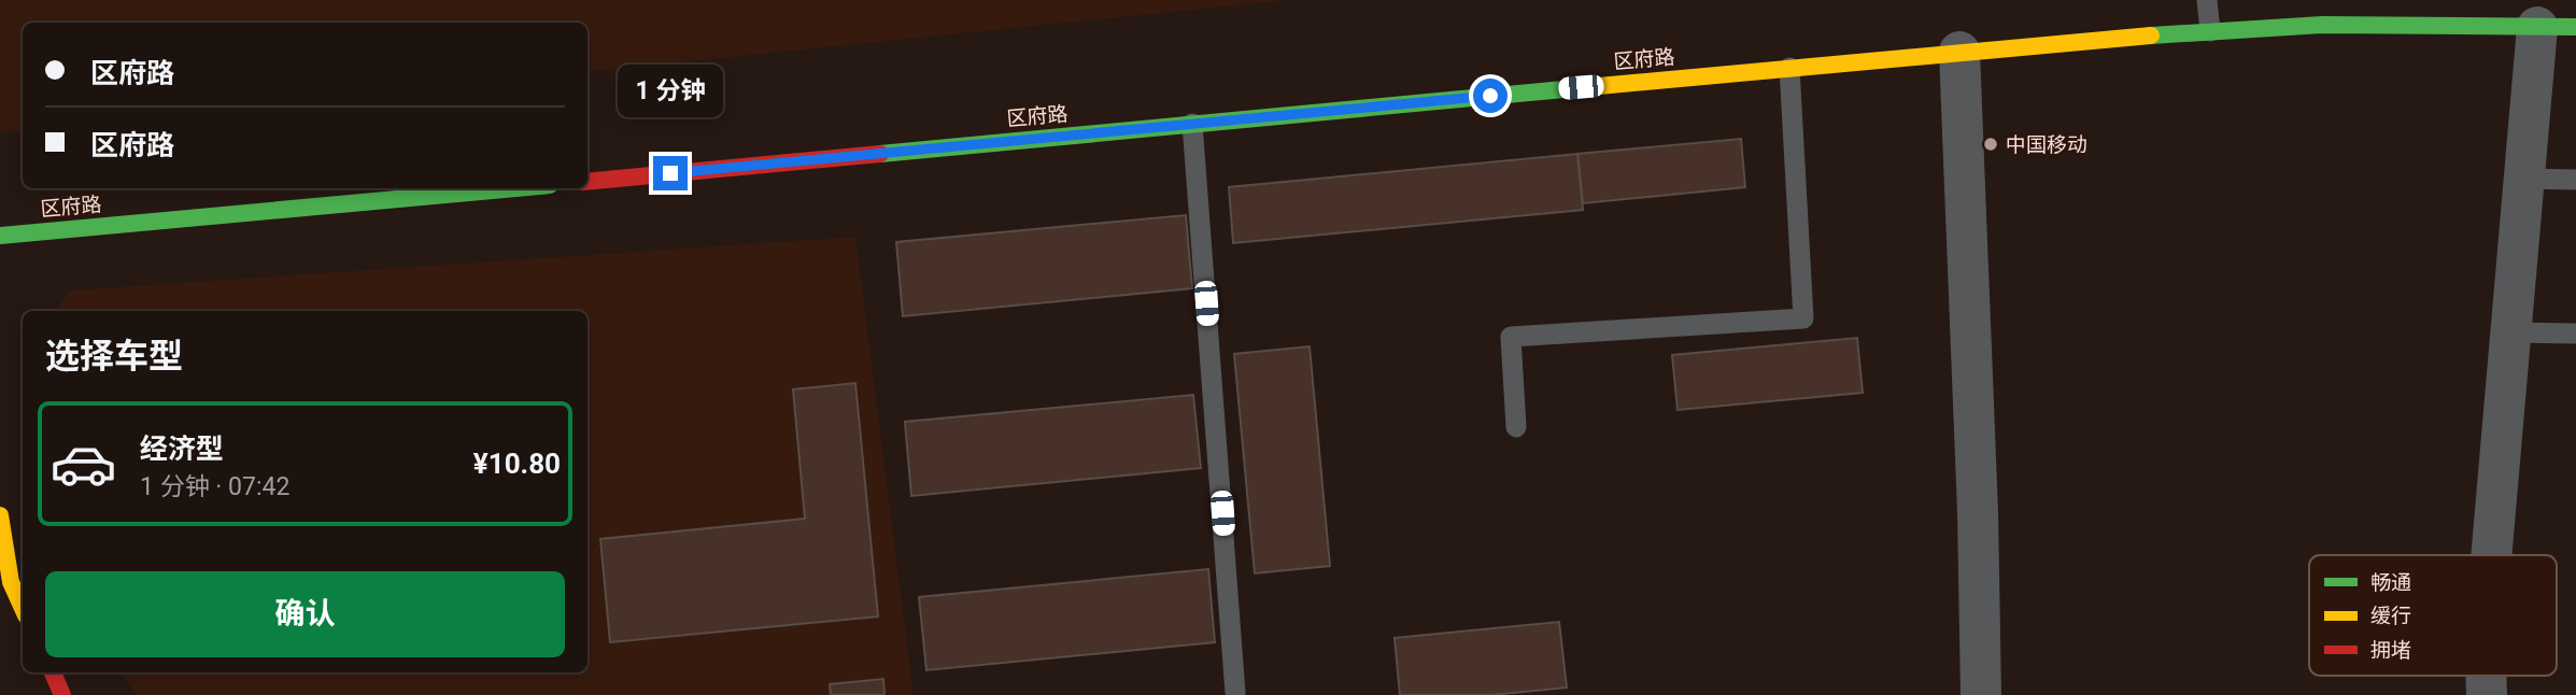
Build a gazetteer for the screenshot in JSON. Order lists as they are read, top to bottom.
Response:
{
  "streets": {
    "main road": ["区府路"]
  },
  "places": ["中国移动"],
  "legend": ["畅通", "缓行", "拥堵"],
  "page": {
    "banner": ["区府路", "区府路"],
    "bubble": "1 分钟",
    "heading": "选择车型",
    "list": [
      {
        "name": "经济型",
        "note": "1 分钟 · 07:42",
        "value": "¥10.80"
      }
    ],
    "buttons": "确认"
  }
}
